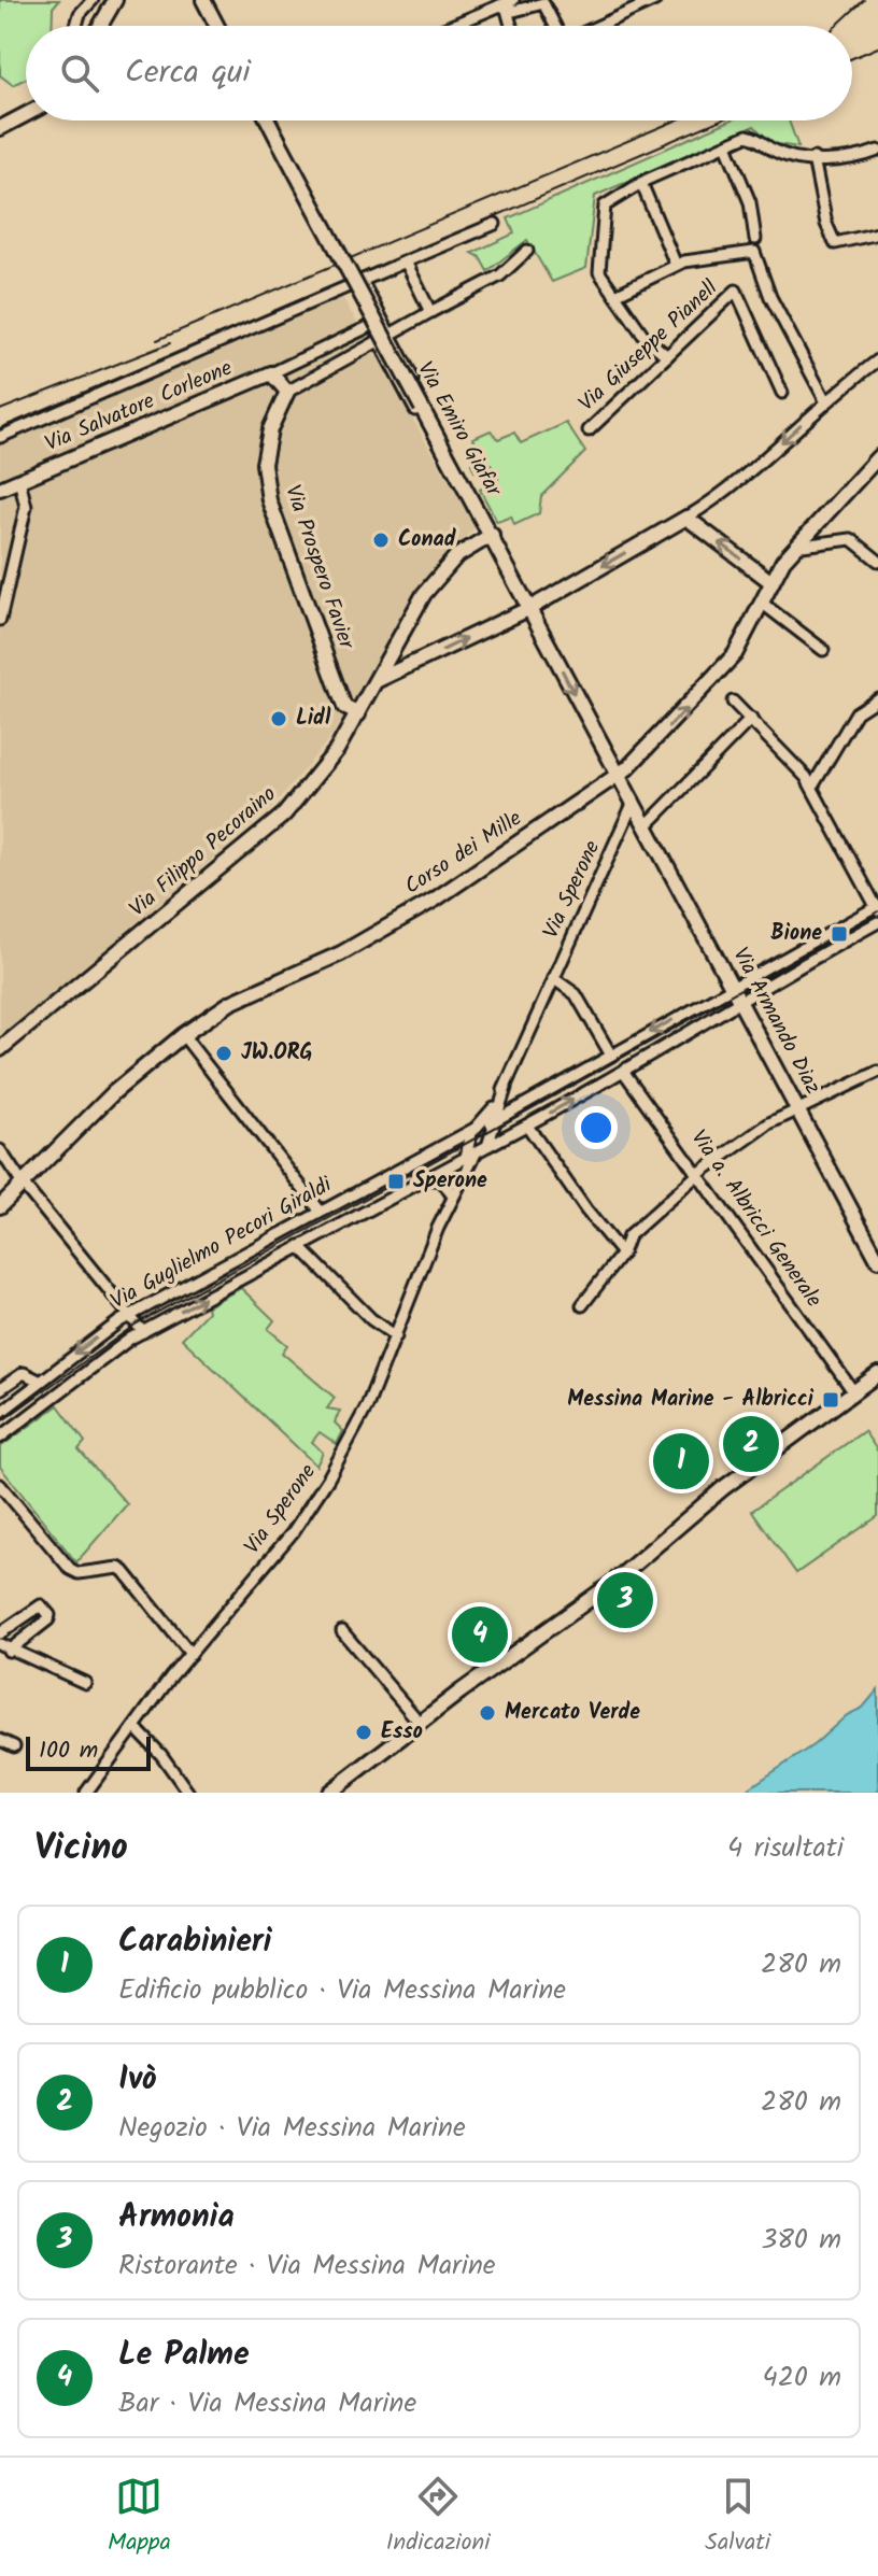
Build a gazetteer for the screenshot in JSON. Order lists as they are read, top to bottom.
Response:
{
  "streets": {
    "street": [
      "Via Giuseppe Pianell",
      "Via Salvatore Corleone",
      "Via Emiro Giafar",
      "Via Prospero Favier",
      "Via Filippo Pecoraino",
      "Corso dei Mille",
      "Via Sperone",
      "Via Armando Diaz",
      "Via a. Albricci Generale",
      "Via Guglielmo Pecori Giraldi"
    ]
  },
  "crossings": [
    ["Via Emiro Giafar", "Via Filippo Pecoraino"],
    ["Via Emiro Giafar", "Corso dei Mille"],
    ["Via Emiro Giafar", "Via Sperone"],
    ["Via Emiro Giafar", "Via Armando Diaz"],
    ["Via Prospero Favier", "Via Filippo Pecoraino"],
    ["Via Sperone", "Via Armando Diaz"],
    ["Via Armando Diaz", "Via Guglielmo Pecori Giraldi"]
  ],
  "places": {
    "other": [
      "Conad",
      "Lidl",
      "JW.ORG",
      "Mercato Verde",
      "Esso"
    ],
    "transit": ["Bione", "Sperone", "Messina Marine - Albricci"]
  },
  "scale_bar": "100 m",
  "page": {
    "search": "Cerca qui",
    "pins": [
      "2",
      "1",
      "3",
      "4"
    ],
    "scale": "100 m",
    "heading": ["Vicino", "4 risultati"],
    "list": [
      {
        "mark": "1",
        "name": "Carabinieri",
        "note": "Edificio pubblico · Via Messina Marine",
        "value": "280 m"
      },
      {
        "mark": "2",
        "name": "Ivò",
        "note": "Negozio · Via Messina Marine",
        "value": "280 m"
      },
      {
        "mark": "3",
        "name": "Armonia",
        "note": "Ristorante · Via Messina Marine",
        "value": "380 m"
      },
      {
        "mark": "4",
        "name": "Le Palme",
        "note": "Bar · Via Messina Marine",
        "value": "420 m"
      }
    ],
    "nav": ["Mappa", "Indicazioni", "Salvati"]
  }
}
